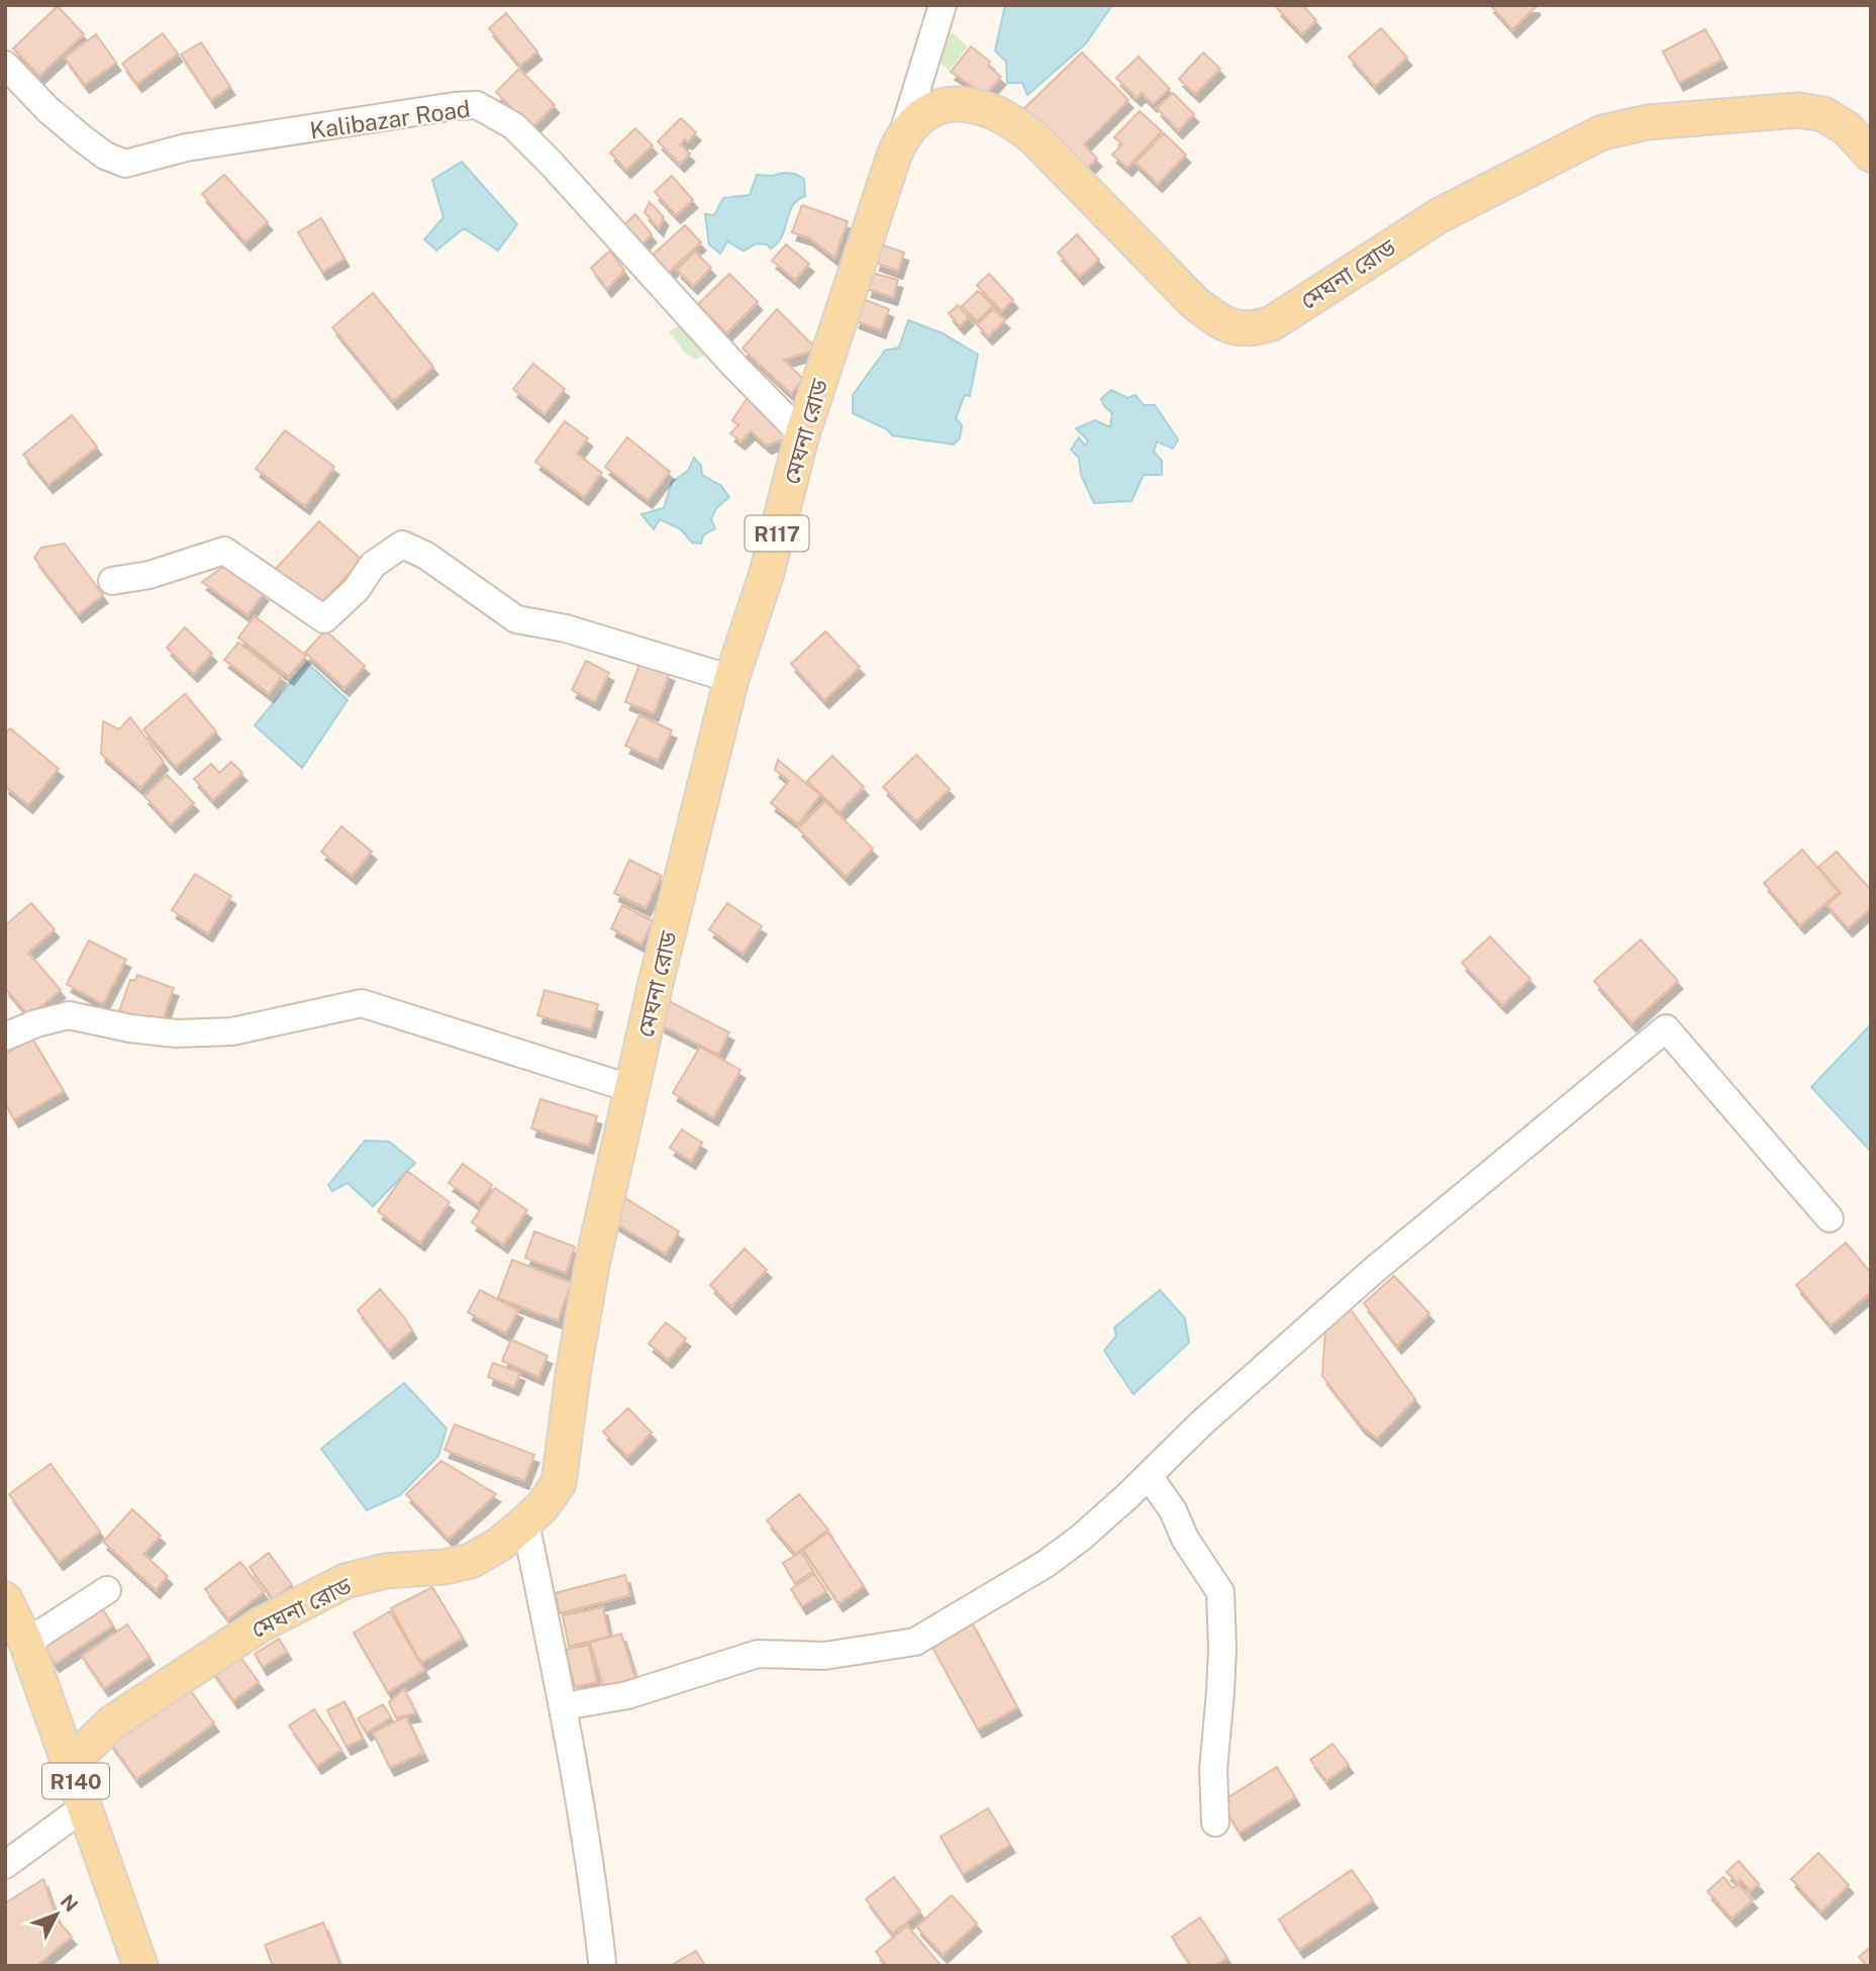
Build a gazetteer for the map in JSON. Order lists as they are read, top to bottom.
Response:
{
  "streets": {
    "main road": ["মেঘনা রোড", "R117", "R140"],
    "street": ["Kalibazar Road"]
  },
  "crossings": [
    ["Kalibazar Road", "মেঘনা রোড"],
    ["মেঘনা রোড", "R140"]
  ],
  "north": "top right"
}
